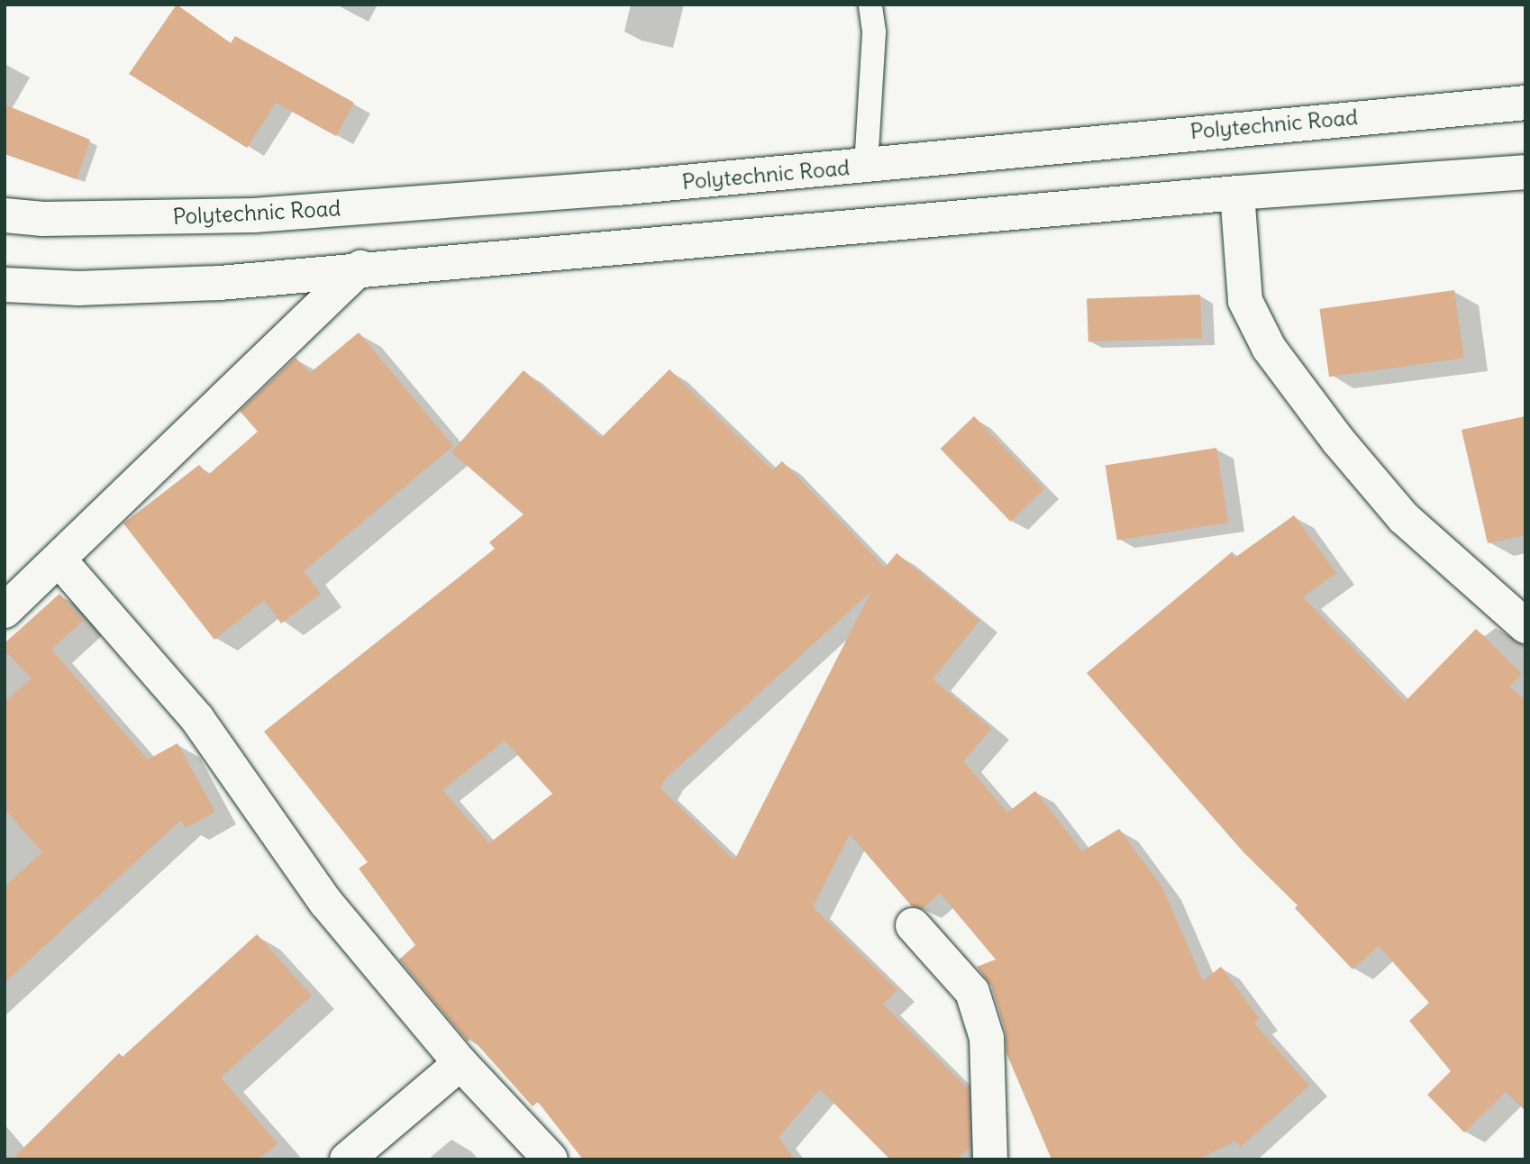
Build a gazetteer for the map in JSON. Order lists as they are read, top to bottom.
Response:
{
  "streets": {
    "main road": ["Polytechnic Road"]
  }
}
